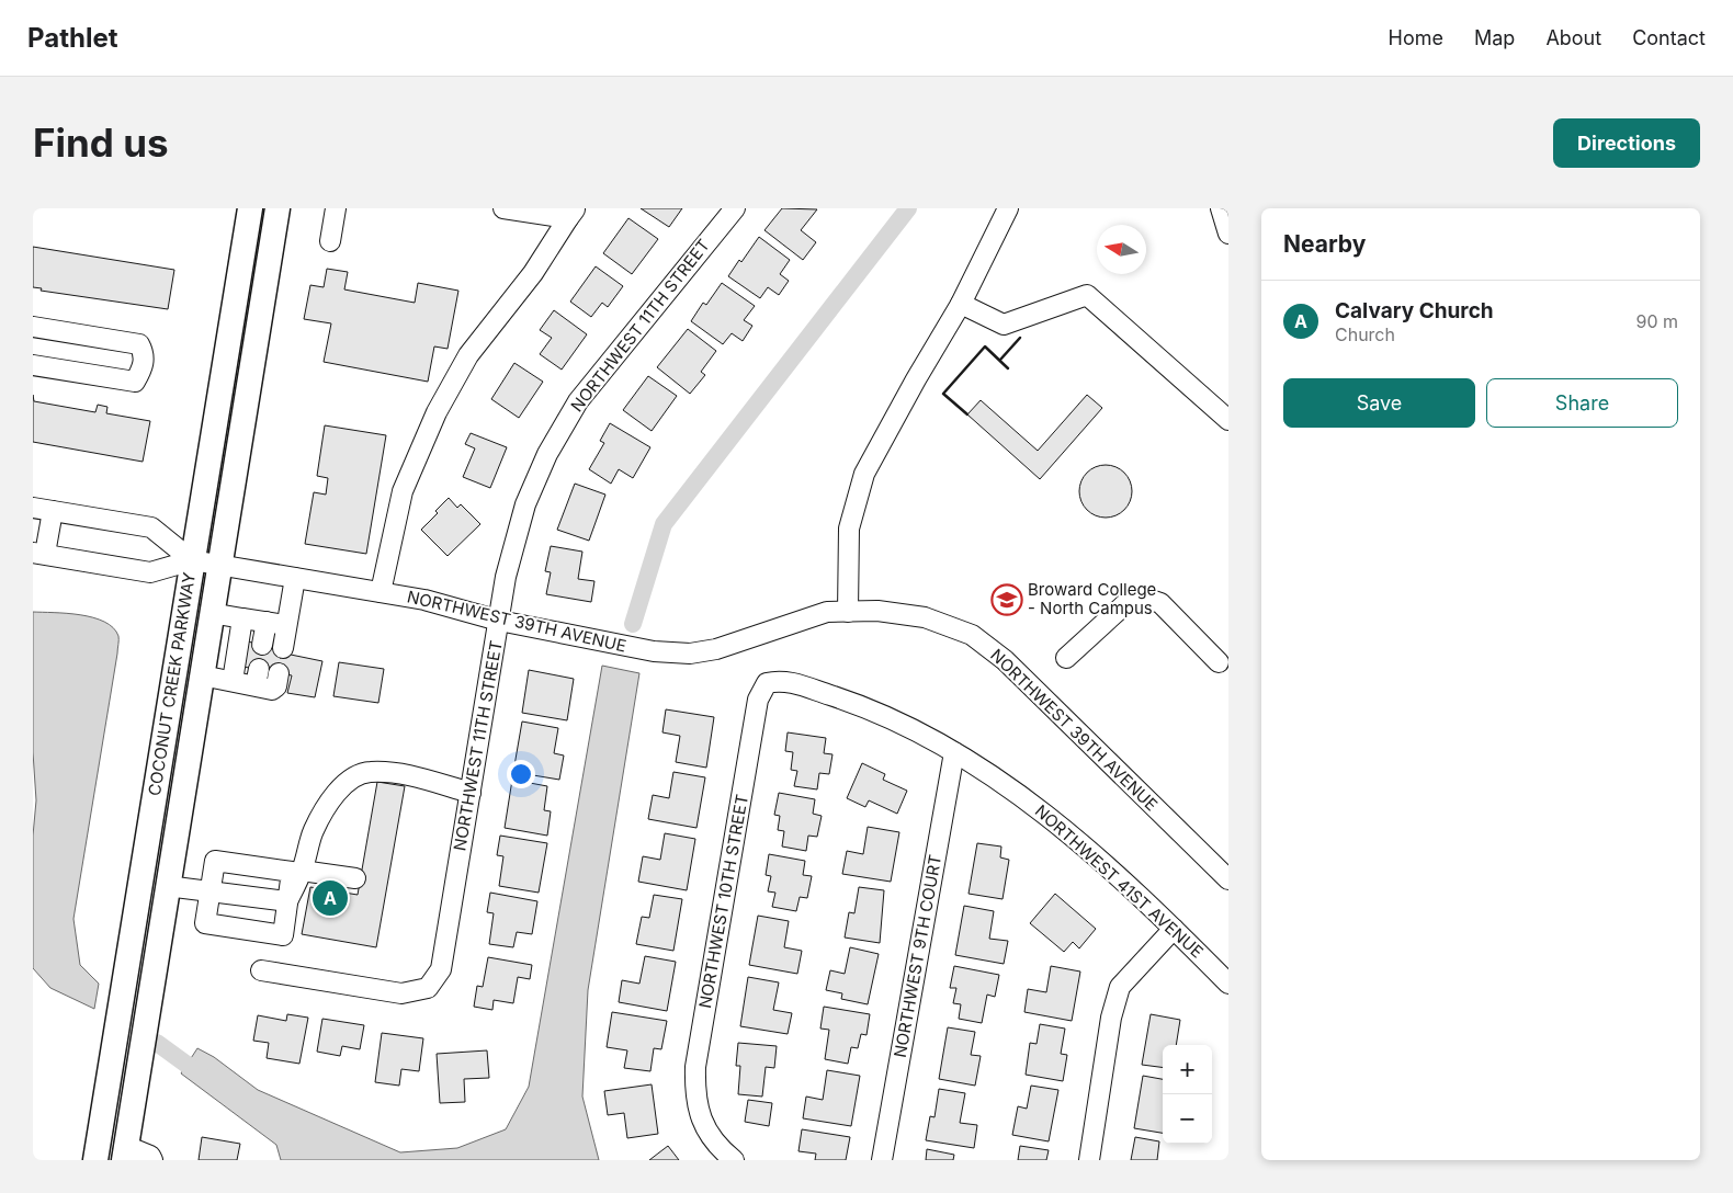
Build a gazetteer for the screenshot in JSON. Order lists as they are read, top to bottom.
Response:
{
  "streets": {
    "main road": ["COCONUT CREEK PARKWAY"],
    "street": [
      "NORTHWEST 11TH STREET",
      "NORTHWEST 39TH AVENUE",
      "NORTHWEST 41ST AVENUE",
      "NORTHWEST 10TH STREET",
      "NORTHWEST 9TH COURT"
    ]
  },
  "crossings": [
    ["NORTHWEST 11TH STREET", "NORTHWEST 39TH AVENUE"],
    ["NORTHWEST 39TH AVENUE", "COCONUT CREEK PARKWAY"],
    ["NORTHWEST 41ST AVENUE", "NORTHWEST 10TH STREET"],
    ["NORTHWEST 41ST AVENUE", "NORTHWEST 9TH COURT"]
  ],
  "places": {
    "school or university": ["Broward College - North Campus"]
  },
  "north": "left",
  "page": {
    "header": "Pathlet",
    "nav": [
      "Home",
      "Map",
      "About",
      "Contact"
    ],
    "buttons": [
      "Directions",
      ["Save", "Share"]
    ],
    "title": "Find us",
    "heading": "Nearby",
    "list": [
      {
        "mark": "A",
        "name": "Calvary Church",
        "note": "Church",
        "value": "90 m"
      }
    ],
    "pins": "A",
    "map_buttons": ["+", "−"]
  }
}
